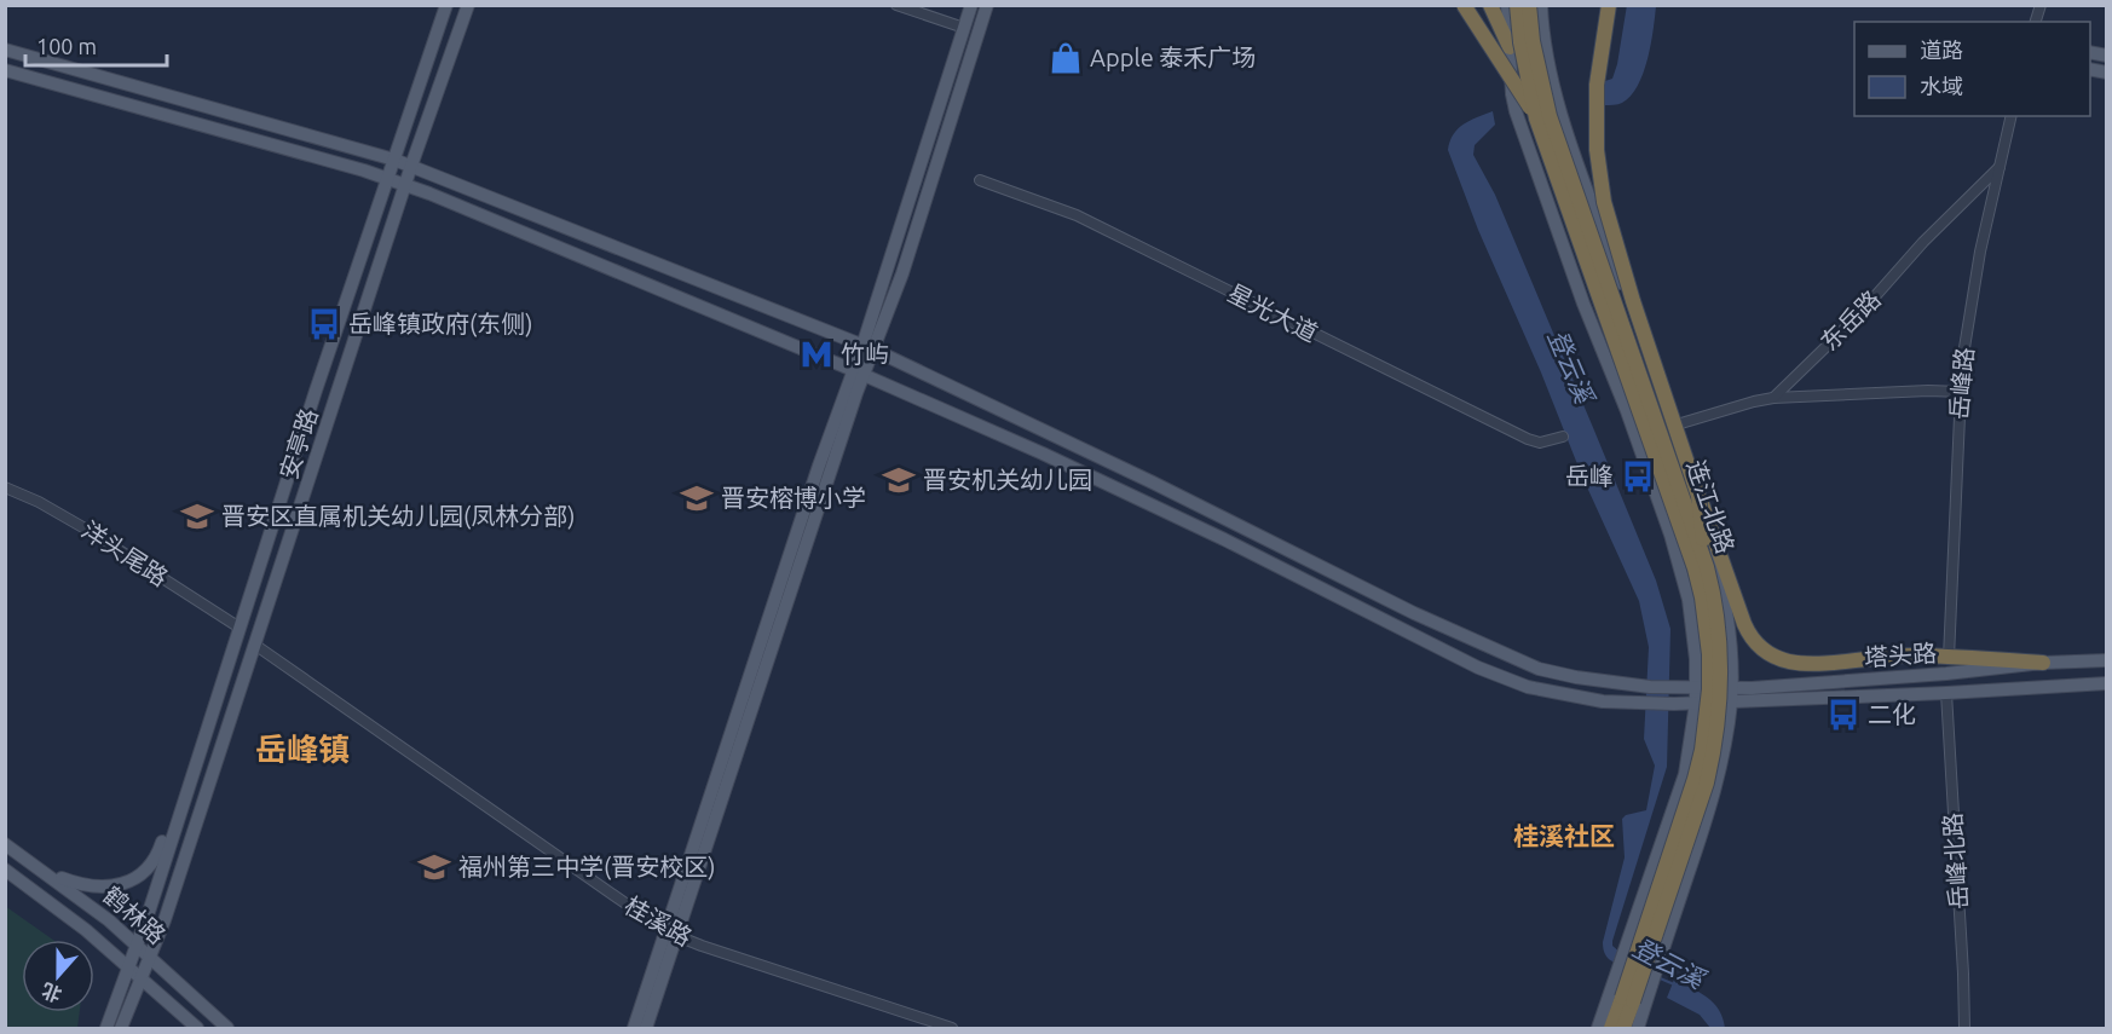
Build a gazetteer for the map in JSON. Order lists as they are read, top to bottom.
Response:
{
  "streets": {
    "highway": ["连江北路"],
    "main road": ["安亭路", "塔头路", "鹤林路"],
    "street": [
      "星光大道",
      "东岳路",
      "岳峰路",
      "洋头尾路",
      "岳峰北路",
      "桂溪路"
    ]
  },
  "crossings": [
    ["东岳路", "岳峰路"],
    ["安亭路", "洋头尾路"],
    ["安亭路", "塔头路"],
    ["安亭路", "鹤林路"],
    ["安亭路", "桂溪路"],
    ["塔头路", "岳峰北路"]
  ],
  "districts": ["岳峰镇", "桂溪社区"],
  "water": ["登云溪"],
  "places": {
    "shop": ["Apple 泰禾广场"],
    "bus stop": ["岳峰镇政府(东侧)", "岳峰", "二化"],
    "metro station": ["竹屿"],
    "school or university": [
      "晋安机关幼儿园",
      "晋安榕博小学",
      "晋安区直属机关幼儿园(凤林分部)",
      "福州第三中学(晋安校区)"
    ]
  },
  "legend": ["道路", "水域"],
  "scale_bar": "100 m",
  "north": "bottom"
}
